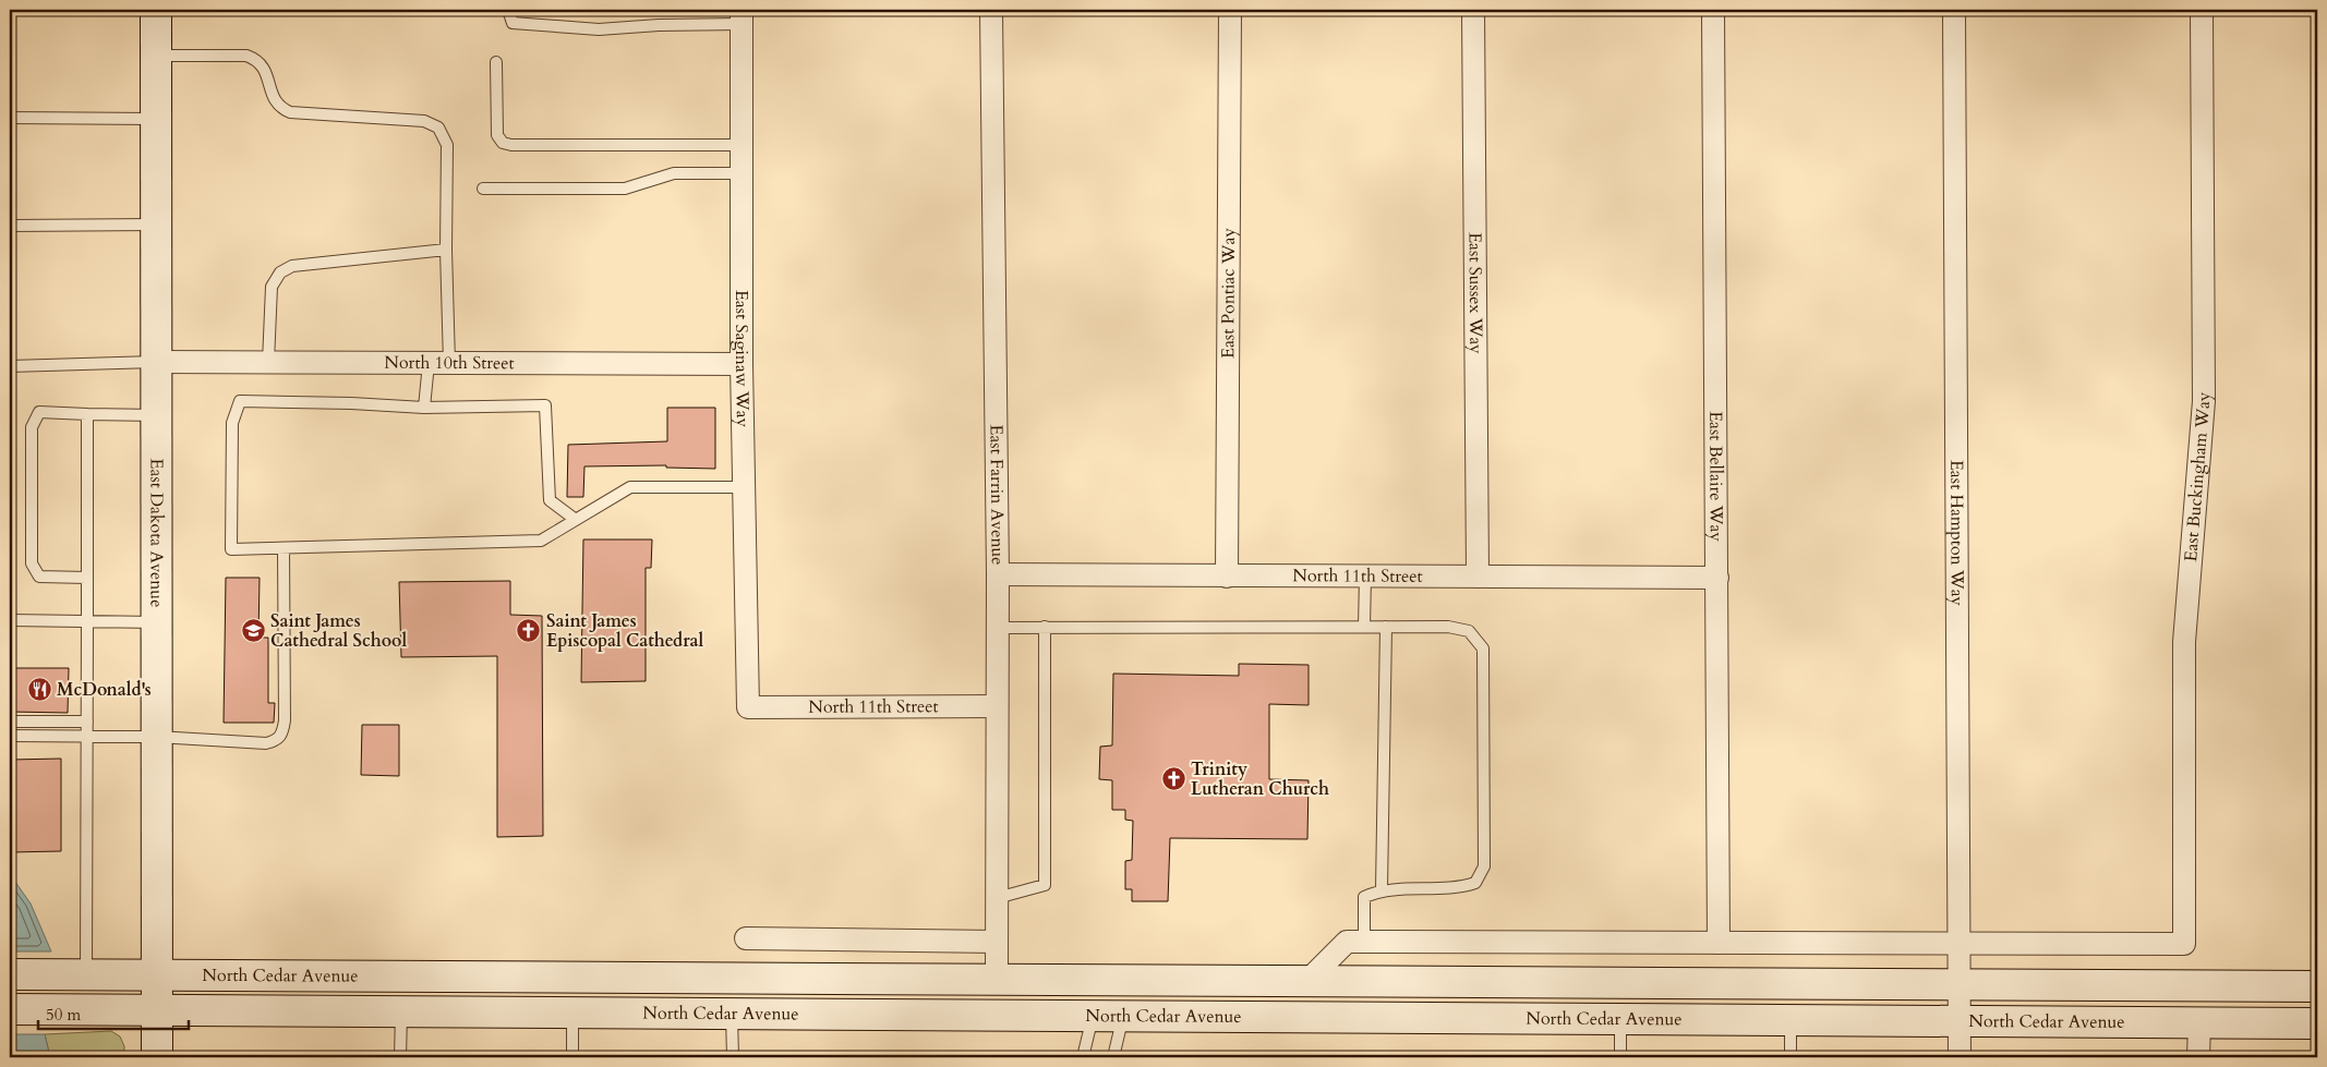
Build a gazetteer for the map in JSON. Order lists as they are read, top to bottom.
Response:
{
  "streets": {
    "main road": ["East Dakota Avenue", "North Cedar Avenue"],
    "street": [
      "East Pontiac Way",
      "East Sussex Way",
      "East Saginaw Way",
      "North 10th Street",
      "East Bellaire Way",
      "East Buckingham Way",
      "East Farrin Avenue",
      "East Hampton Way",
      "North 11th Street"
    ]
  },
  "crossings": [
    ["East Pontiac Way", "North 11th Street"],
    ["East Sussex Way", "North 11th Street"],
    ["East Saginaw Way", "North 10th Street"],
    ["East Saginaw Way", "North 11th Street"],
    ["North 10th Street", "East Dakota Avenue"],
    ["East Bellaire Way", "North 11th Street"],
    ["East Buckingham Way", "East Hampton Way"],
    ["East Farrin Avenue", "North 11th Street"],
    ["East Farrin Avenue", "North Cedar Avenue"],
    ["East Dakota Avenue", "North Cedar Avenue"],
    ["East Hampton Way", "North Cedar Avenue"]
  ],
  "places": {
    "school or university": ["Saint James Cathedral School"],
    "church": ["Saint James Episcopal Cathedral", "Trinity Lutheran Church"],
    "restaurant": ["McDonald's"]
  },
  "scale_bar": "50 m"
}
